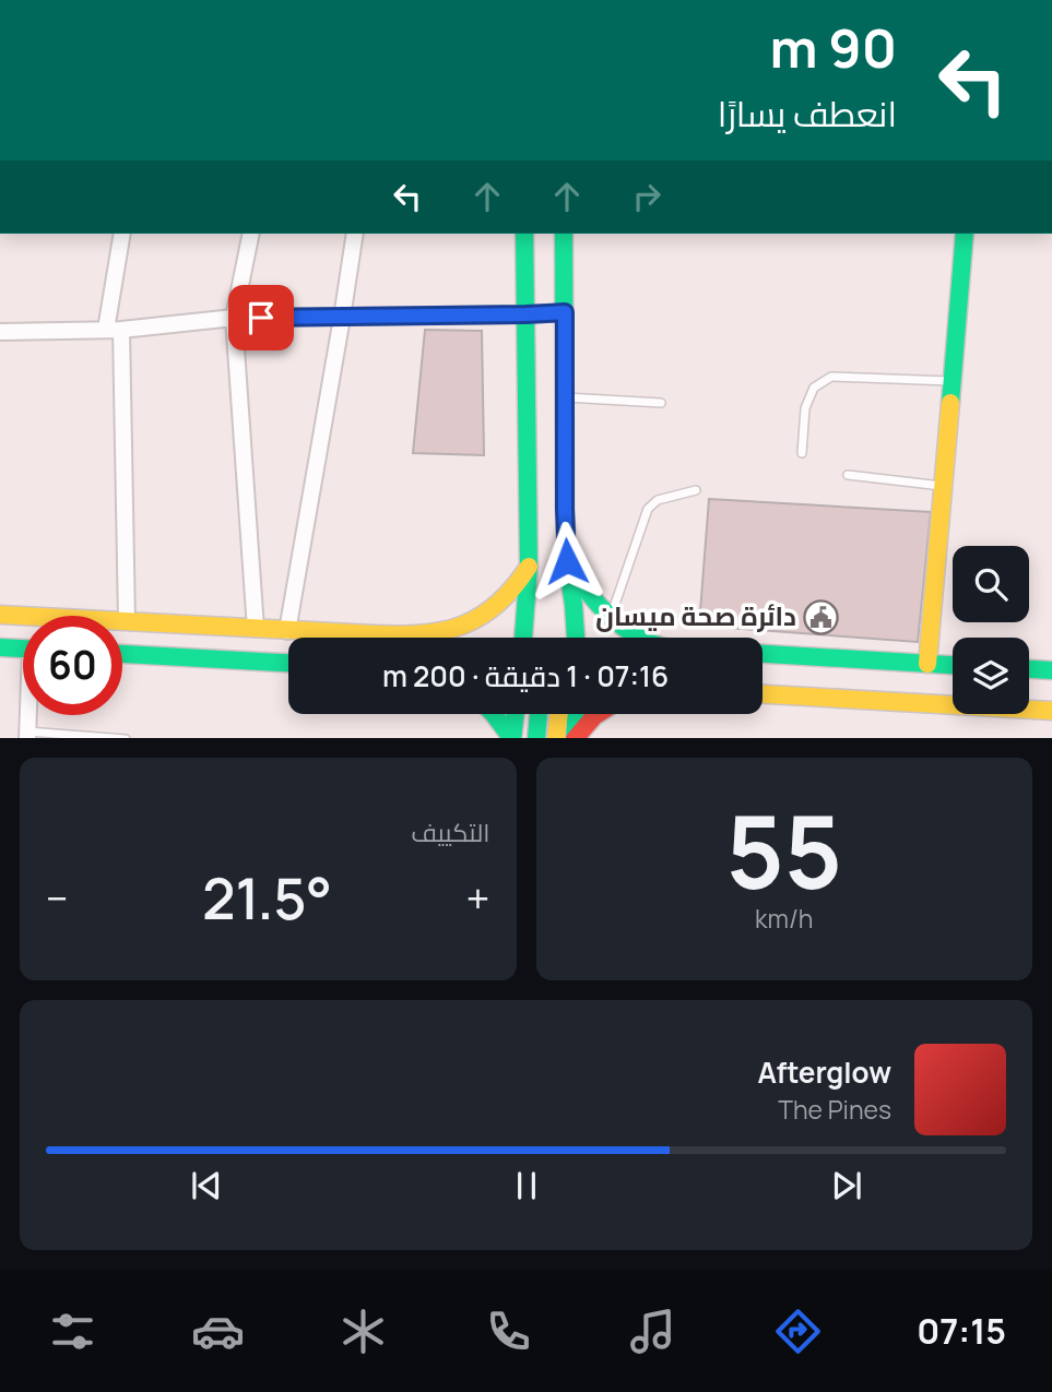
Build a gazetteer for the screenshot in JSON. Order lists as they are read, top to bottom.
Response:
{
  "places": {
    "public building": ["دائرة صحة ميسان"]
  },
  "page": {
    "turn": ["90 m", "انعطف يسارًا"],
    "limit": "60",
    "trip": "07:16 · 1 دقيقة · 200 m",
    "tile": [
      ["55", "km/h"],
      "التكييف"
    ],
    "heat": ["−", "21.5°", "+"],
    "song": ["Afterglow", "The Pines"],
    "tabs": "07:15"
  }
}
